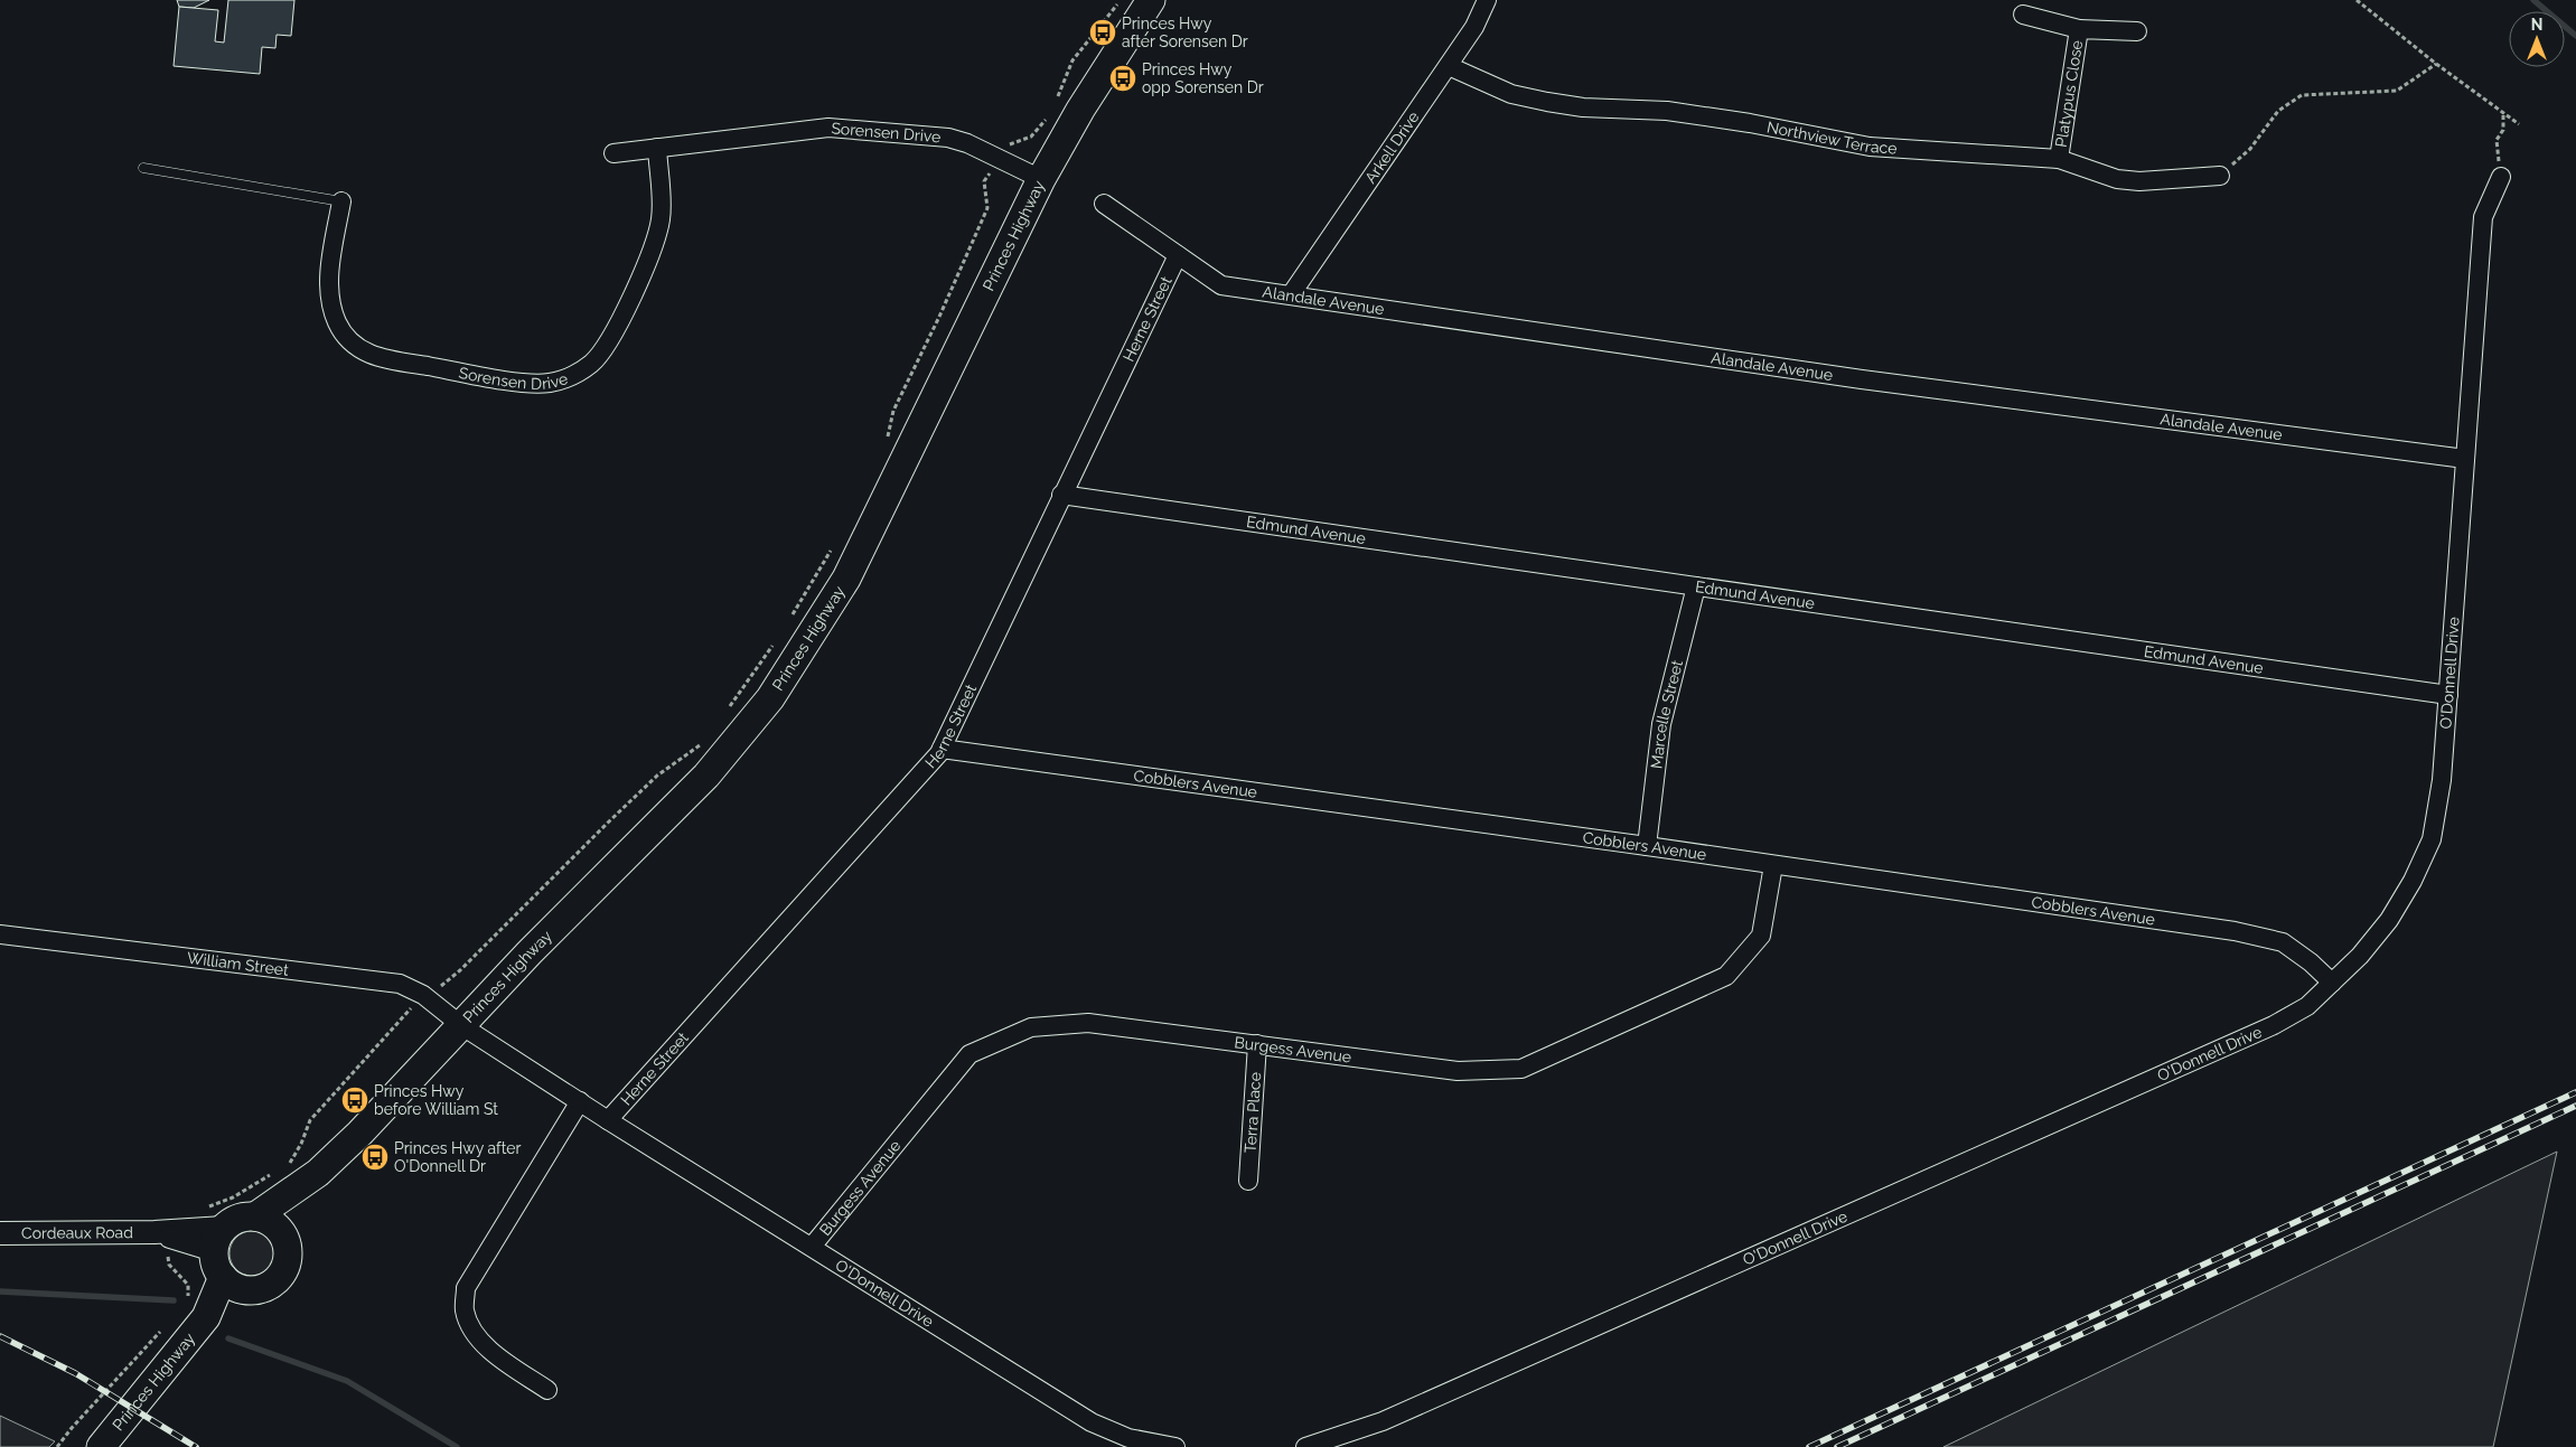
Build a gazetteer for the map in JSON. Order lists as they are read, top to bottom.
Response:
{
  "streets": {
    "main road": ["Princes Highway"],
    "street": [
      "Platypus Close",
      "Sorensen Drive",
      "Northview Terrace",
      "Arkell Drive",
      "Alandale Avenue",
      "Herne Street",
      "Edmund Avenue",
      "O'Donnell Drive",
      "Marcelle Street",
      "Cobblers Avenue",
      "William Street",
      "Burgess Avenue",
      "Terra Place",
      "Cordeaux Road"
    ]
  },
  "crossings": [
    ["Platypus Close", "Northview Terrace"],
    ["Sorensen Drive", "Princes Highway"],
    ["Northview Terrace", "Arkell Drive"],
    ["Arkell Drive", "Alandale Avenue"],
    ["Princes Highway", "O'Donnell Drive"],
    ["Princes Highway", "William Street"],
    ["Princes Highway", "Cordeaux Road"],
    ["Alandale Avenue", "Herne Street"],
    ["Alandale Avenue", "O'Donnell Drive"],
    ["Herne Street", "Edmund Avenue"],
    ["Herne Street", "O'Donnell Drive"],
    ["Herne Street", "Cobblers Avenue"],
    ["Edmund Avenue", "O'Donnell Drive"],
    ["Edmund Avenue", "Marcelle Street"],
    ["O'Donnell Drive", "Cobblers Avenue"],
    ["O'Donnell Drive", "William Street"],
    ["O'Donnell Drive", "Burgess Avenue"],
    ["Marcelle Street", "Cobblers Avenue"],
    ["Cobblers Avenue", "Burgess Avenue"],
    ["Burgess Avenue", "Terra Place"]
  ],
  "places": {
    "bus stop": [
      "Princes Hwy after Sorensen Dr",
      "Princes Hwy opp Sorensen Dr",
      "Princes Hwy before William St",
      "Princes Hwy after O'Donnell Dr"
    ]
  },
  "north": "top"
}
